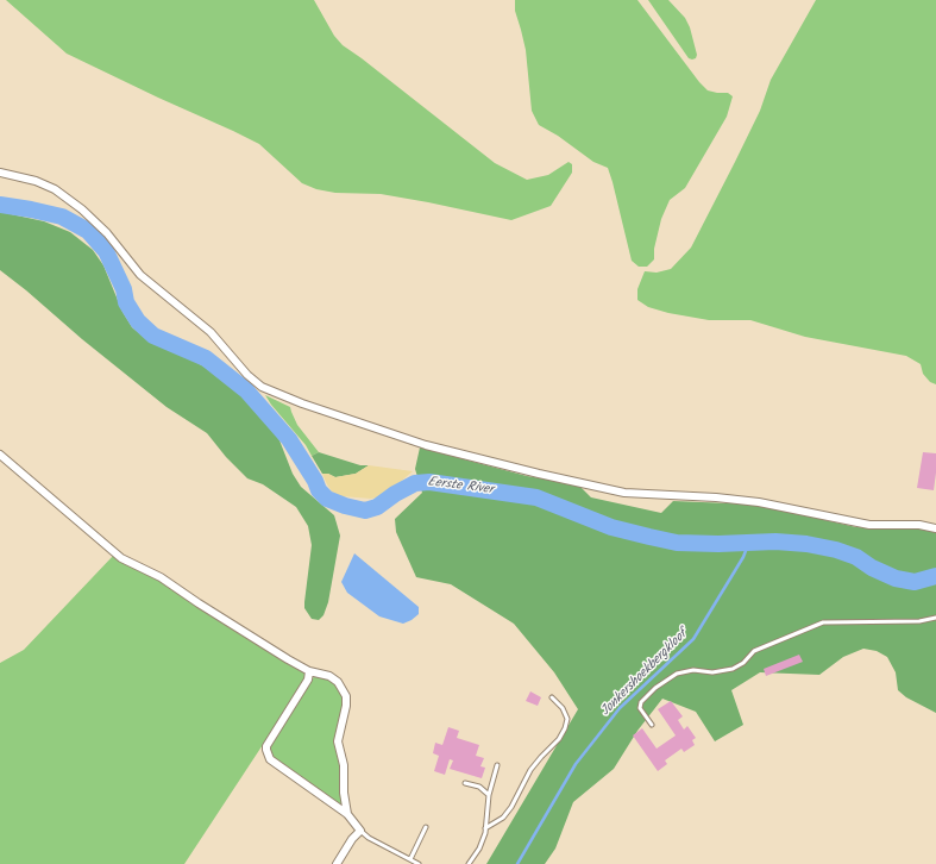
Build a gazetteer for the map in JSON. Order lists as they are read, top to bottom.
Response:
{
  "water": ["Eerste River", "Jonkershoekbergkloof"]
}
